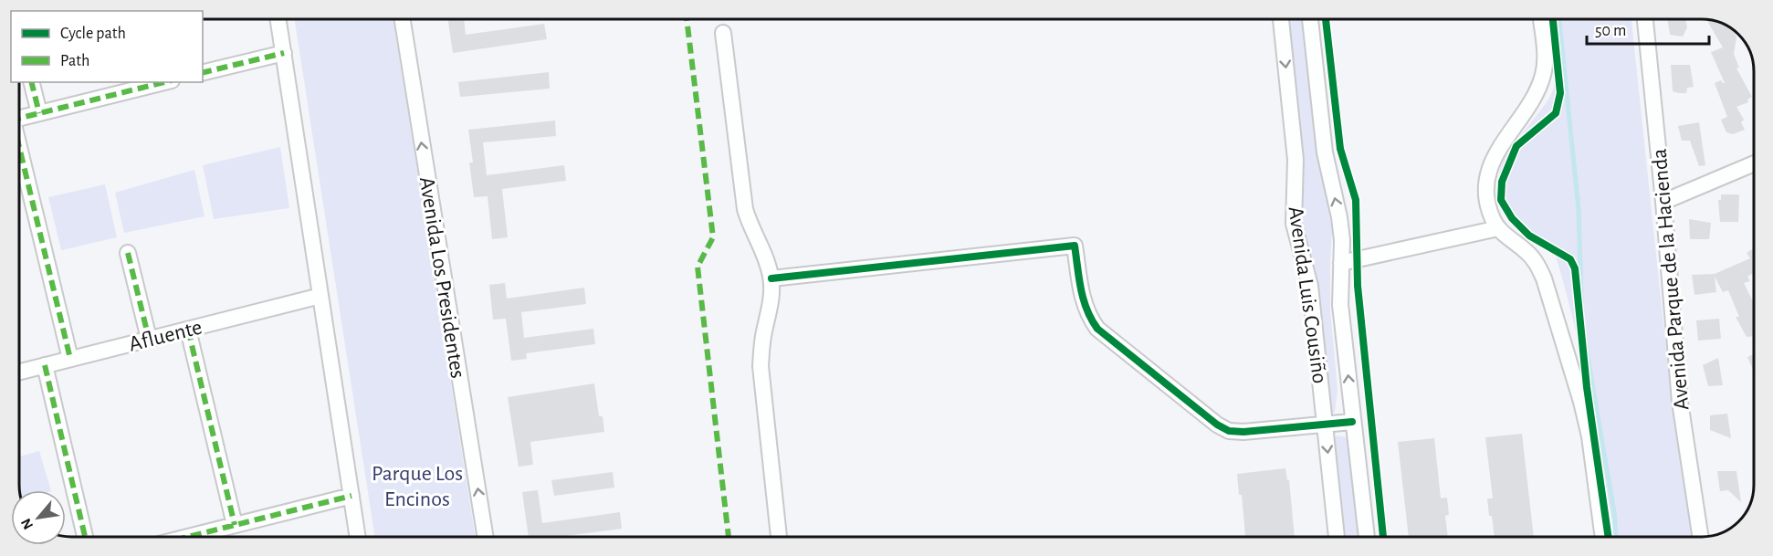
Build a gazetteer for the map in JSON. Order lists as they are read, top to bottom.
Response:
{
  "streets": {
    "street": [
      "Avenida Los Presidentes",
      "Avenida Parque de la Hacienda",
      "Avenida Luis Cousiño",
      "Afluente"
    ]
  },
  "parks": ["Parque Los Encinos"],
  "legend": ["Cycle path", "Path"],
  "scale_bar": "50 m",
  "north": "bottom left"
}
